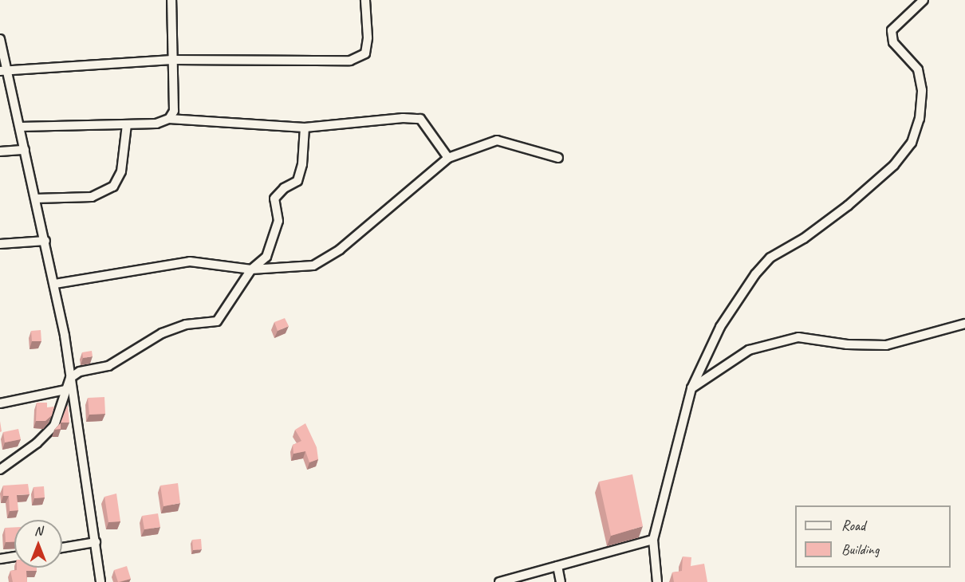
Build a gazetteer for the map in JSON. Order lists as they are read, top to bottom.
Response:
{
  "legend": ["Road", "Building"],
  "north": "top"
}
